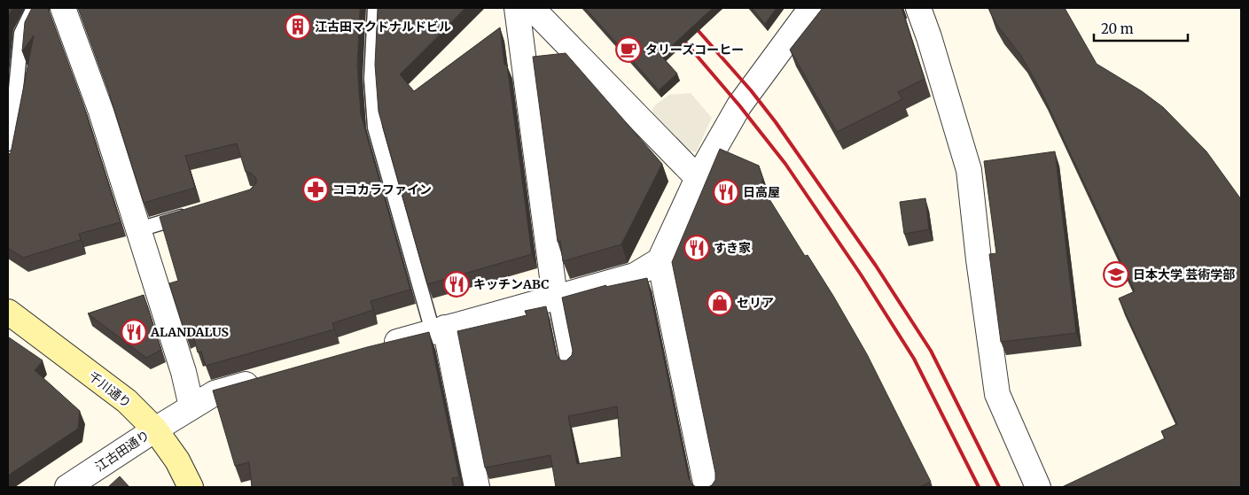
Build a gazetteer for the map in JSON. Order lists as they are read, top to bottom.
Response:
{
  "streets": {
    "main road": ["千川通り"],
    "street": ["江古田通り"]
  },
  "crossings": [
    ["千川通り", "江古田通り"]
  ],
  "places": {
    "building": ["江古田マクドナルドビル"],
    "cafe": ["タリーズコーヒー"],
    "pharmacy": ["ココカラファイン"],
    "restaurant": [
      "日高屋",
      "すき家",
      "キッチンABC",
      "ALANDALUS"
    ],
    "school or university": ["日本大学 芸術学部"],
    "shop": ["セリア"]
  },
  "scale_bar": "20 m"
}
